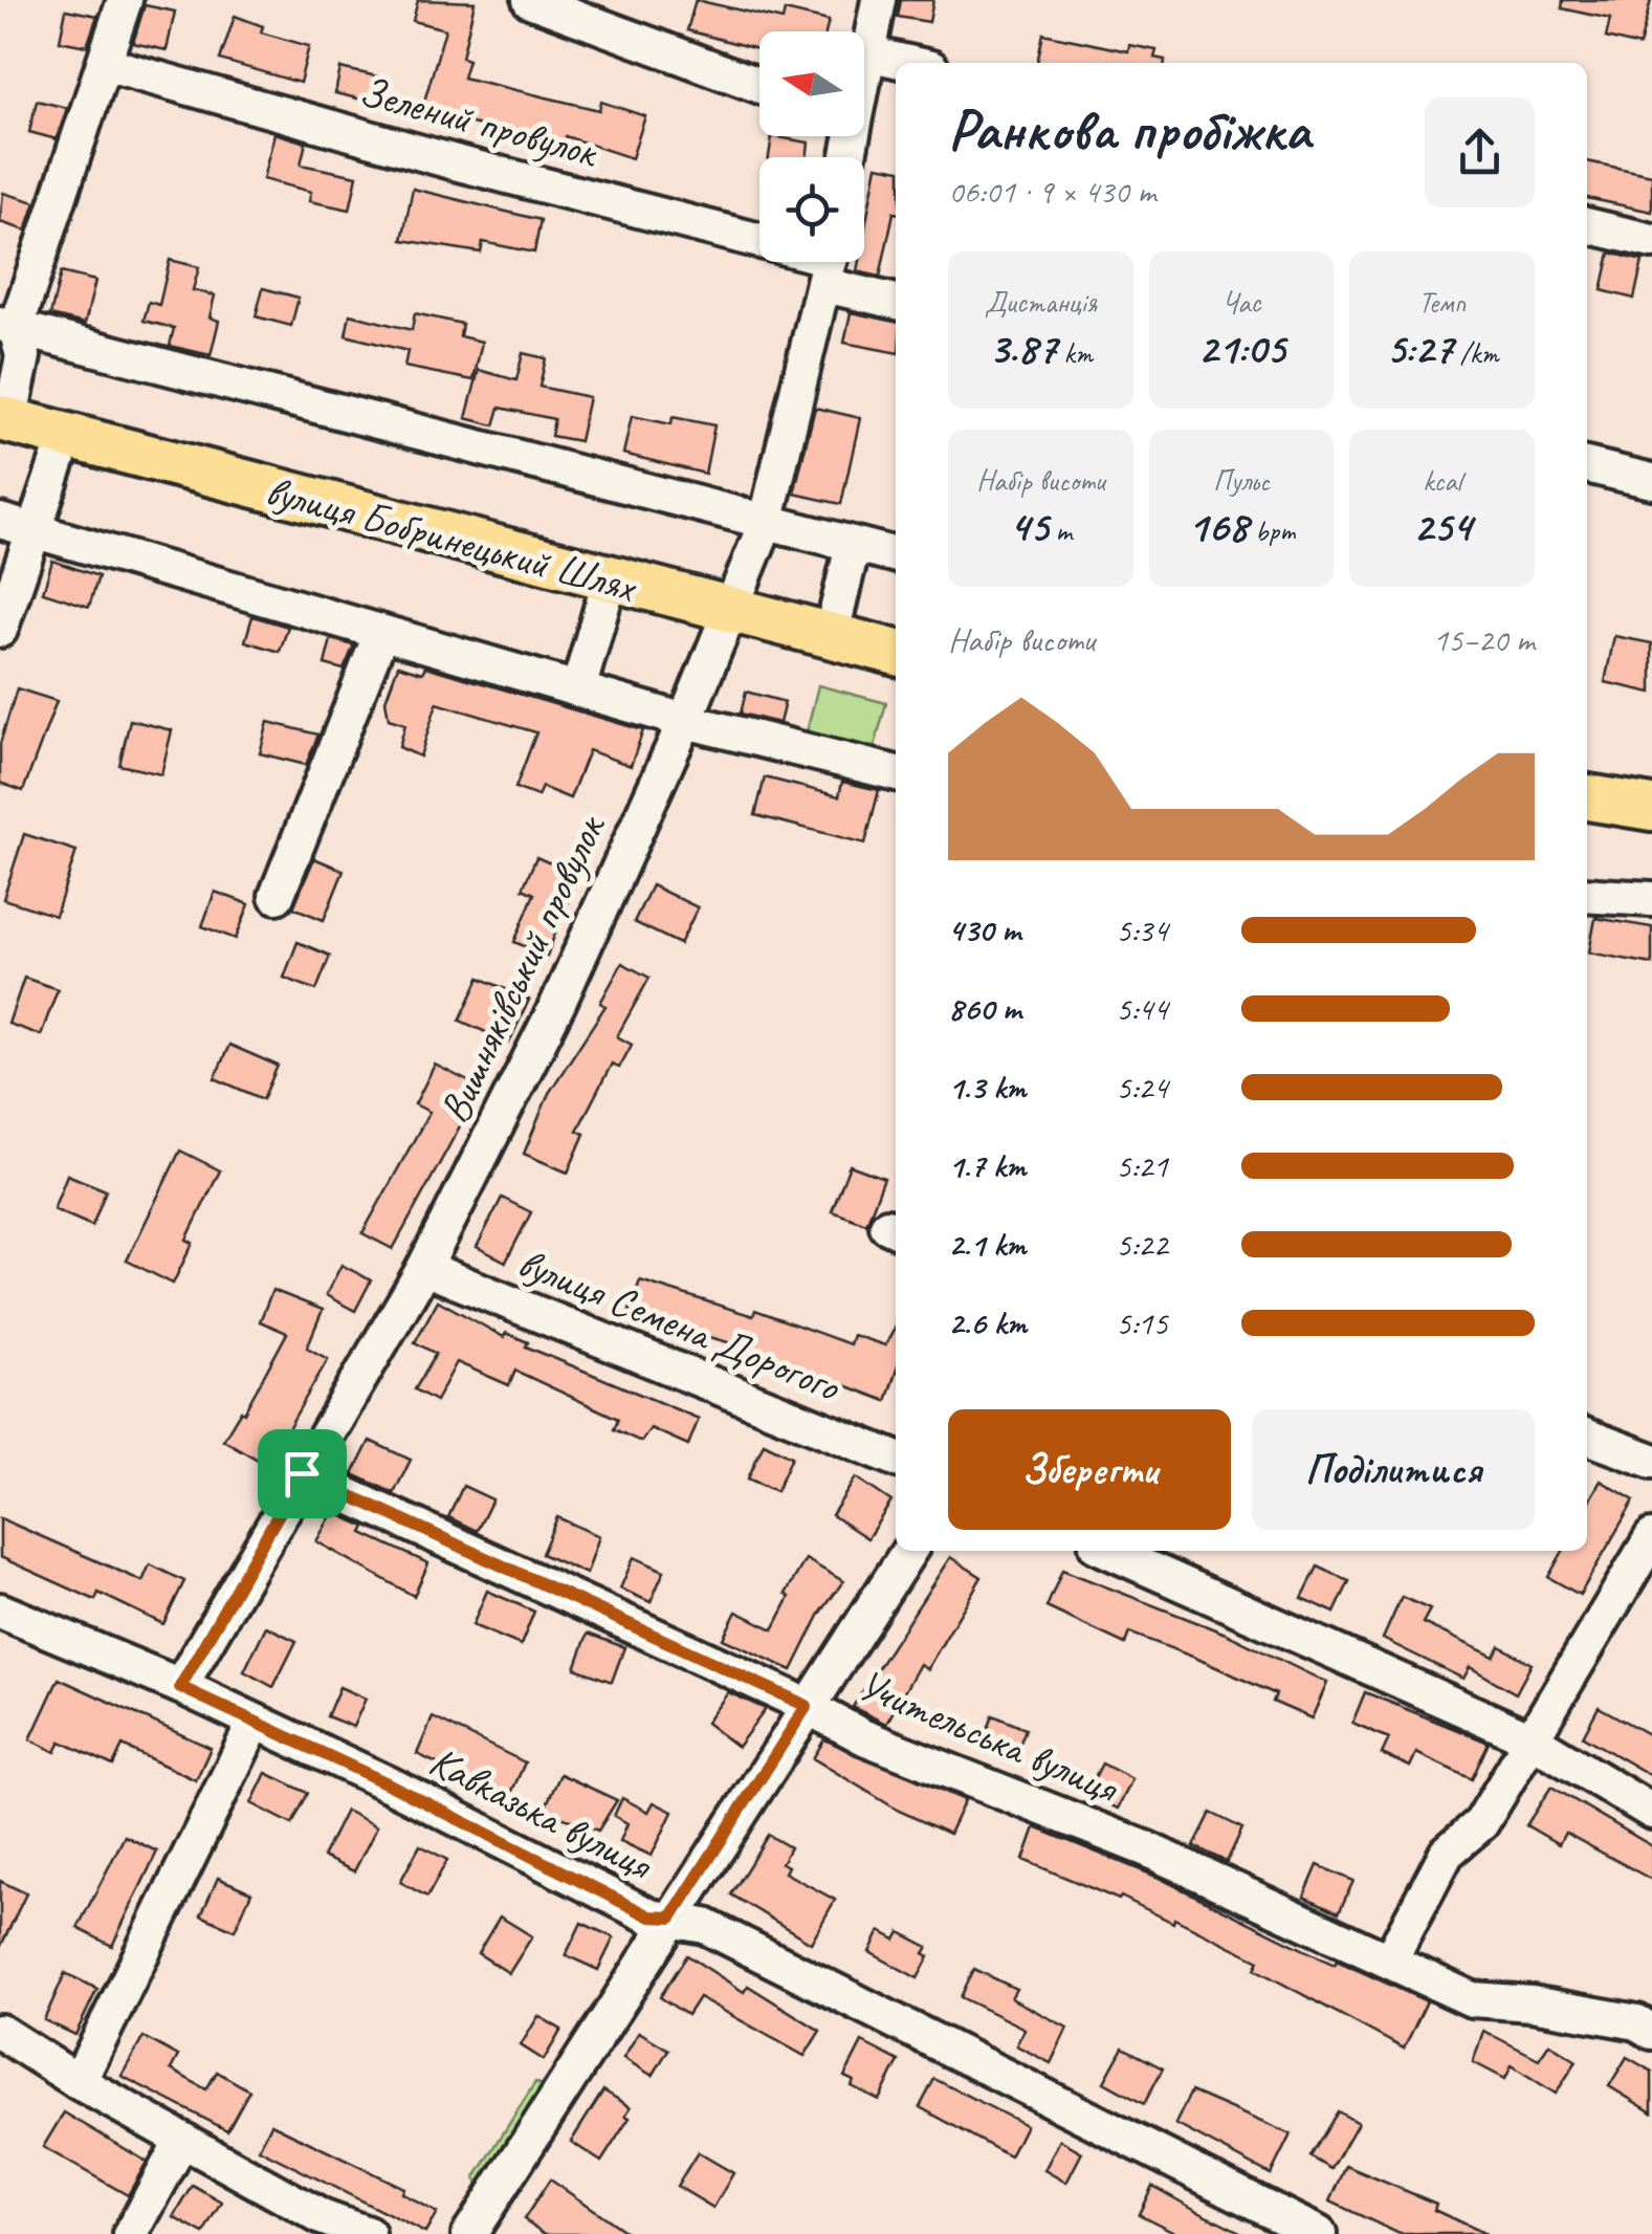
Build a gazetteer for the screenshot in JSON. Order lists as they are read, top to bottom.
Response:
{
  "streets": {
    "main road": ["вулиця Бобринецький Шлях"],
    "street": [
      "Зелений провулок",
      "Вишняківський провулок",
      "вулиця Семена Дорогого",
      "Учительська вулиця",
      "Кавказька вулиця"
    ]
  },
  "crossings": [
    ["Зелений провулок", "Вишняківський провулок"],
    ["вулиця Бобринецький Шлях", "Вишняківський провулок"],
    ["Вишняківський провулок", "вулиця Семена Дорогого"],
    ["Вишняківський провулок", "Учительська вулиця"],
    ["Вишняківський провулок", "Кавказька вулиця"]
  ],
  "north": "left",
  "page": {
    "heading": ["Ранкова пробіжка", "06:01 · 9 × 430 m"],
    "stats": [
      ["Дистанція", "3.87 km"],
      ["Час", "21:05"],
      ["Темп", "5:27 /km"],
      ["Набір висоти", "45 m"],
      ["Пульс", "168 bpm"],
      ["kcal", "254"]
    ],
    "chart": ["Набір висоти", "15–20 m"],
    "list": [
      {
        "name": "430 m",
        "note": "5:34"
      },
      {
        "name": "860 m",
        "note": "5:44"
      },
      {
        "name": "1.3 km",
        "note": "5:24"
      },
      {
        "name": "1.7 km",
        "note": "5:21"
      },
      {
        "name": "2.1 km",
        "note": "5:22"
      },
      {
        "name": "2.6 km",
        "note": "5:15"
      }
    ],
    "buttons": ["Зберегти", "Поділитися"]
  }
}
